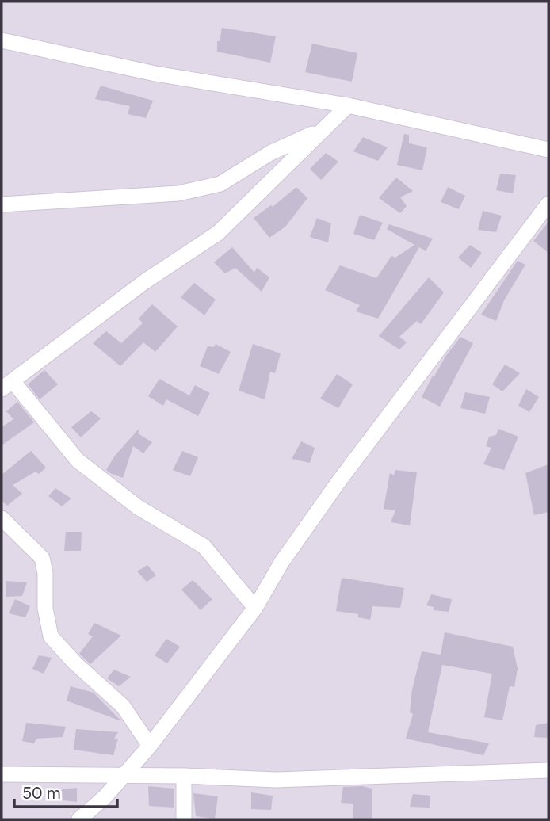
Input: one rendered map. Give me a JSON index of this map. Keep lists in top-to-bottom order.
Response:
{
  "scale_bar": "50 m"
}
